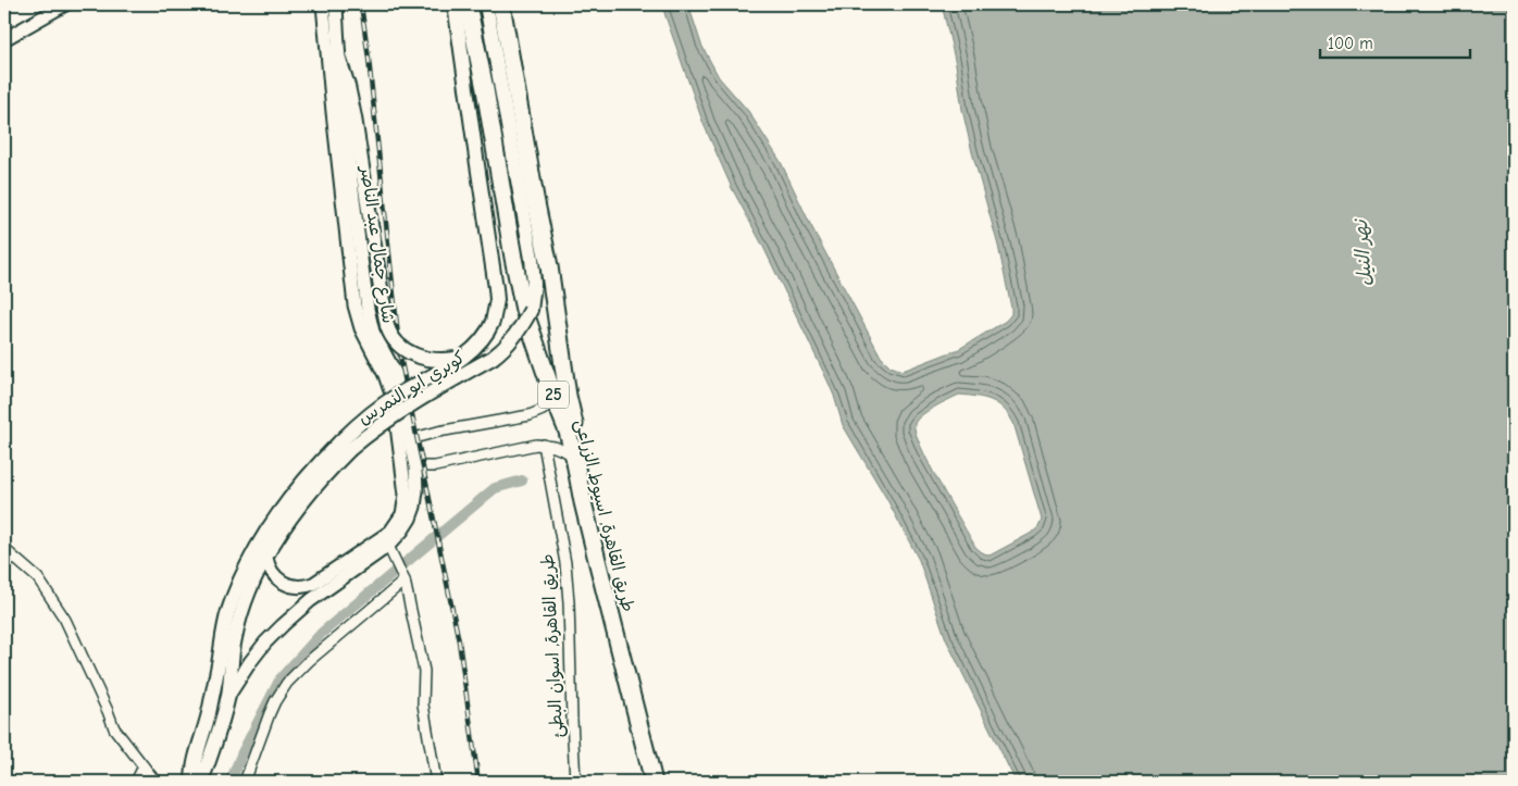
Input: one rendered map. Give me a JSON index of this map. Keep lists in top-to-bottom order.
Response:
{
  "streets": {
    "highway": ["25", "طريق القاهرة, اسيوط الزراعى"],
    "main road": ["كوبري ابو النمرس"],
    "street": ["شارع جمال عبد الناصر", "طريق القاهرة, اسوان البطئ"]
  },
  "crossings": [
    ["شارع جمال عبد الناصر", "كوبري ابو النمرس"]
  ],
  "water": ["نهر النيل"],
  "scale_bar": "100 m"
}
